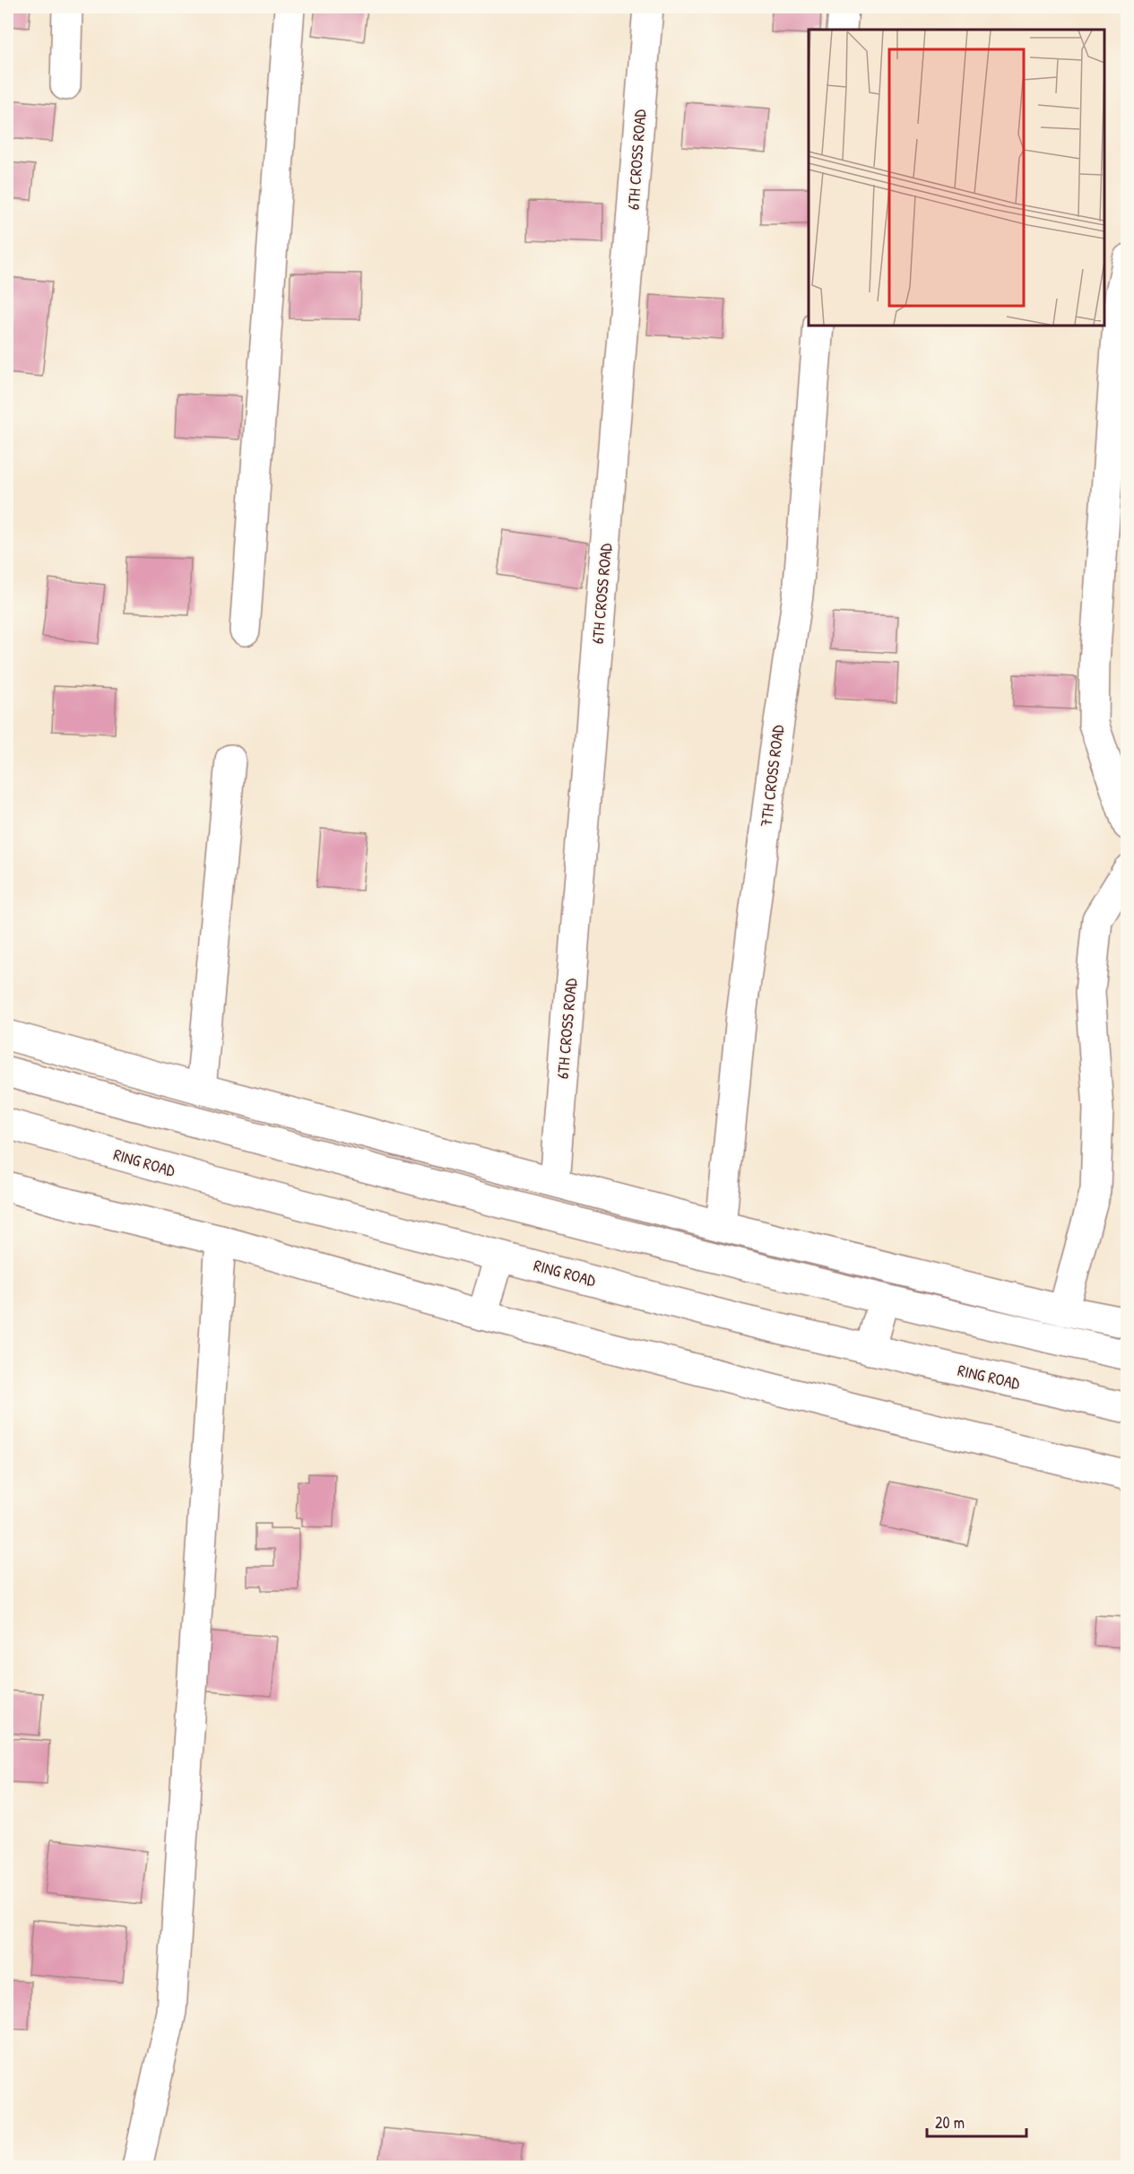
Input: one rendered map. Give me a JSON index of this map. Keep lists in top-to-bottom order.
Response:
{
  "streets": {
    "main road": ["6TH CROSS ROAD", "7TH CROSS ROAD", "RING ROAD"]
  },
  "scale_bar": "20 m"
}
